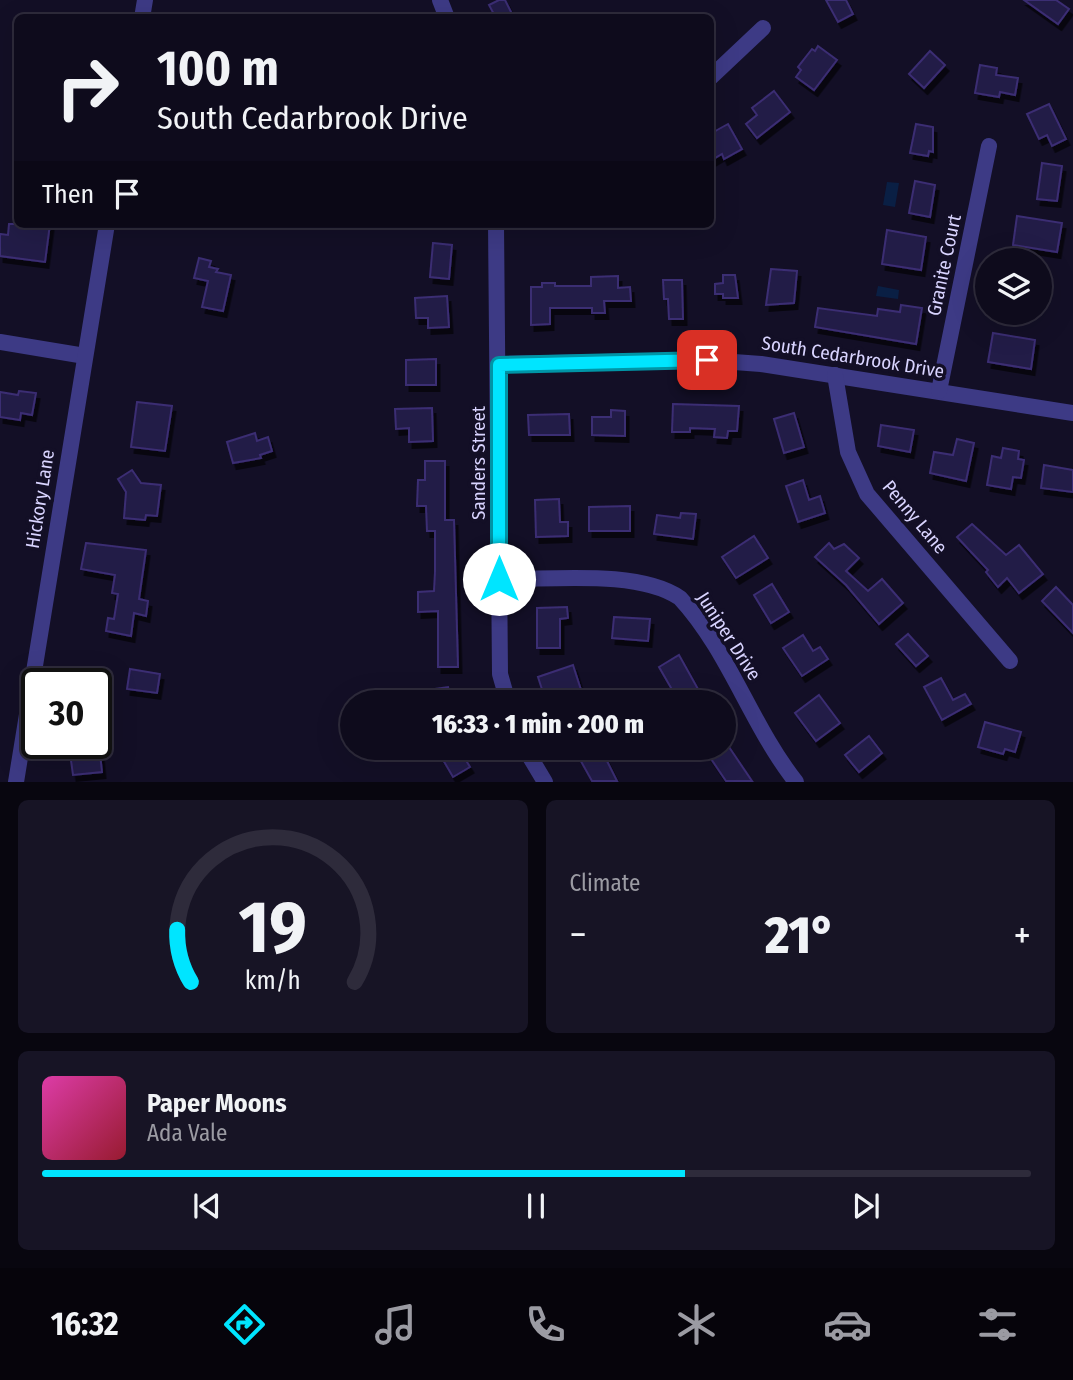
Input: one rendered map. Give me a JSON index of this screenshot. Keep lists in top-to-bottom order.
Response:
{
  "streets": {
    "street": [
      "Granite Court",
      "South Cedarbrook Drive",
      "Sanders Street",
      "Hickory Lane",
      "Penny Lane",
      "Juniper Drive"
    ]
  },
  "crossings": [
    ["Granite Court", "South Cedarbrook Drive"],
    ["South Cedarbrook Drive", "Sanders Street"],
    ["South Cedarbrook Drive", "Penny Lane"],
    ["Sanders Street", "Juniper Drive"]
  ],
  "page": {
    "turn": ["100 m", "South Cedarbrook Drive"],
    "then": "Then",
    "limit": "30",
    "trip": "16:33 · 1 min · 200 m",
    "tile": "Climate",
    "heat": ["−", "21°", "+"],
    "song": ["Paper Moons", "Ada Vale"],
    "tabs": "16:32",
    "gauge": ["19", "km/h"]
  }
}
